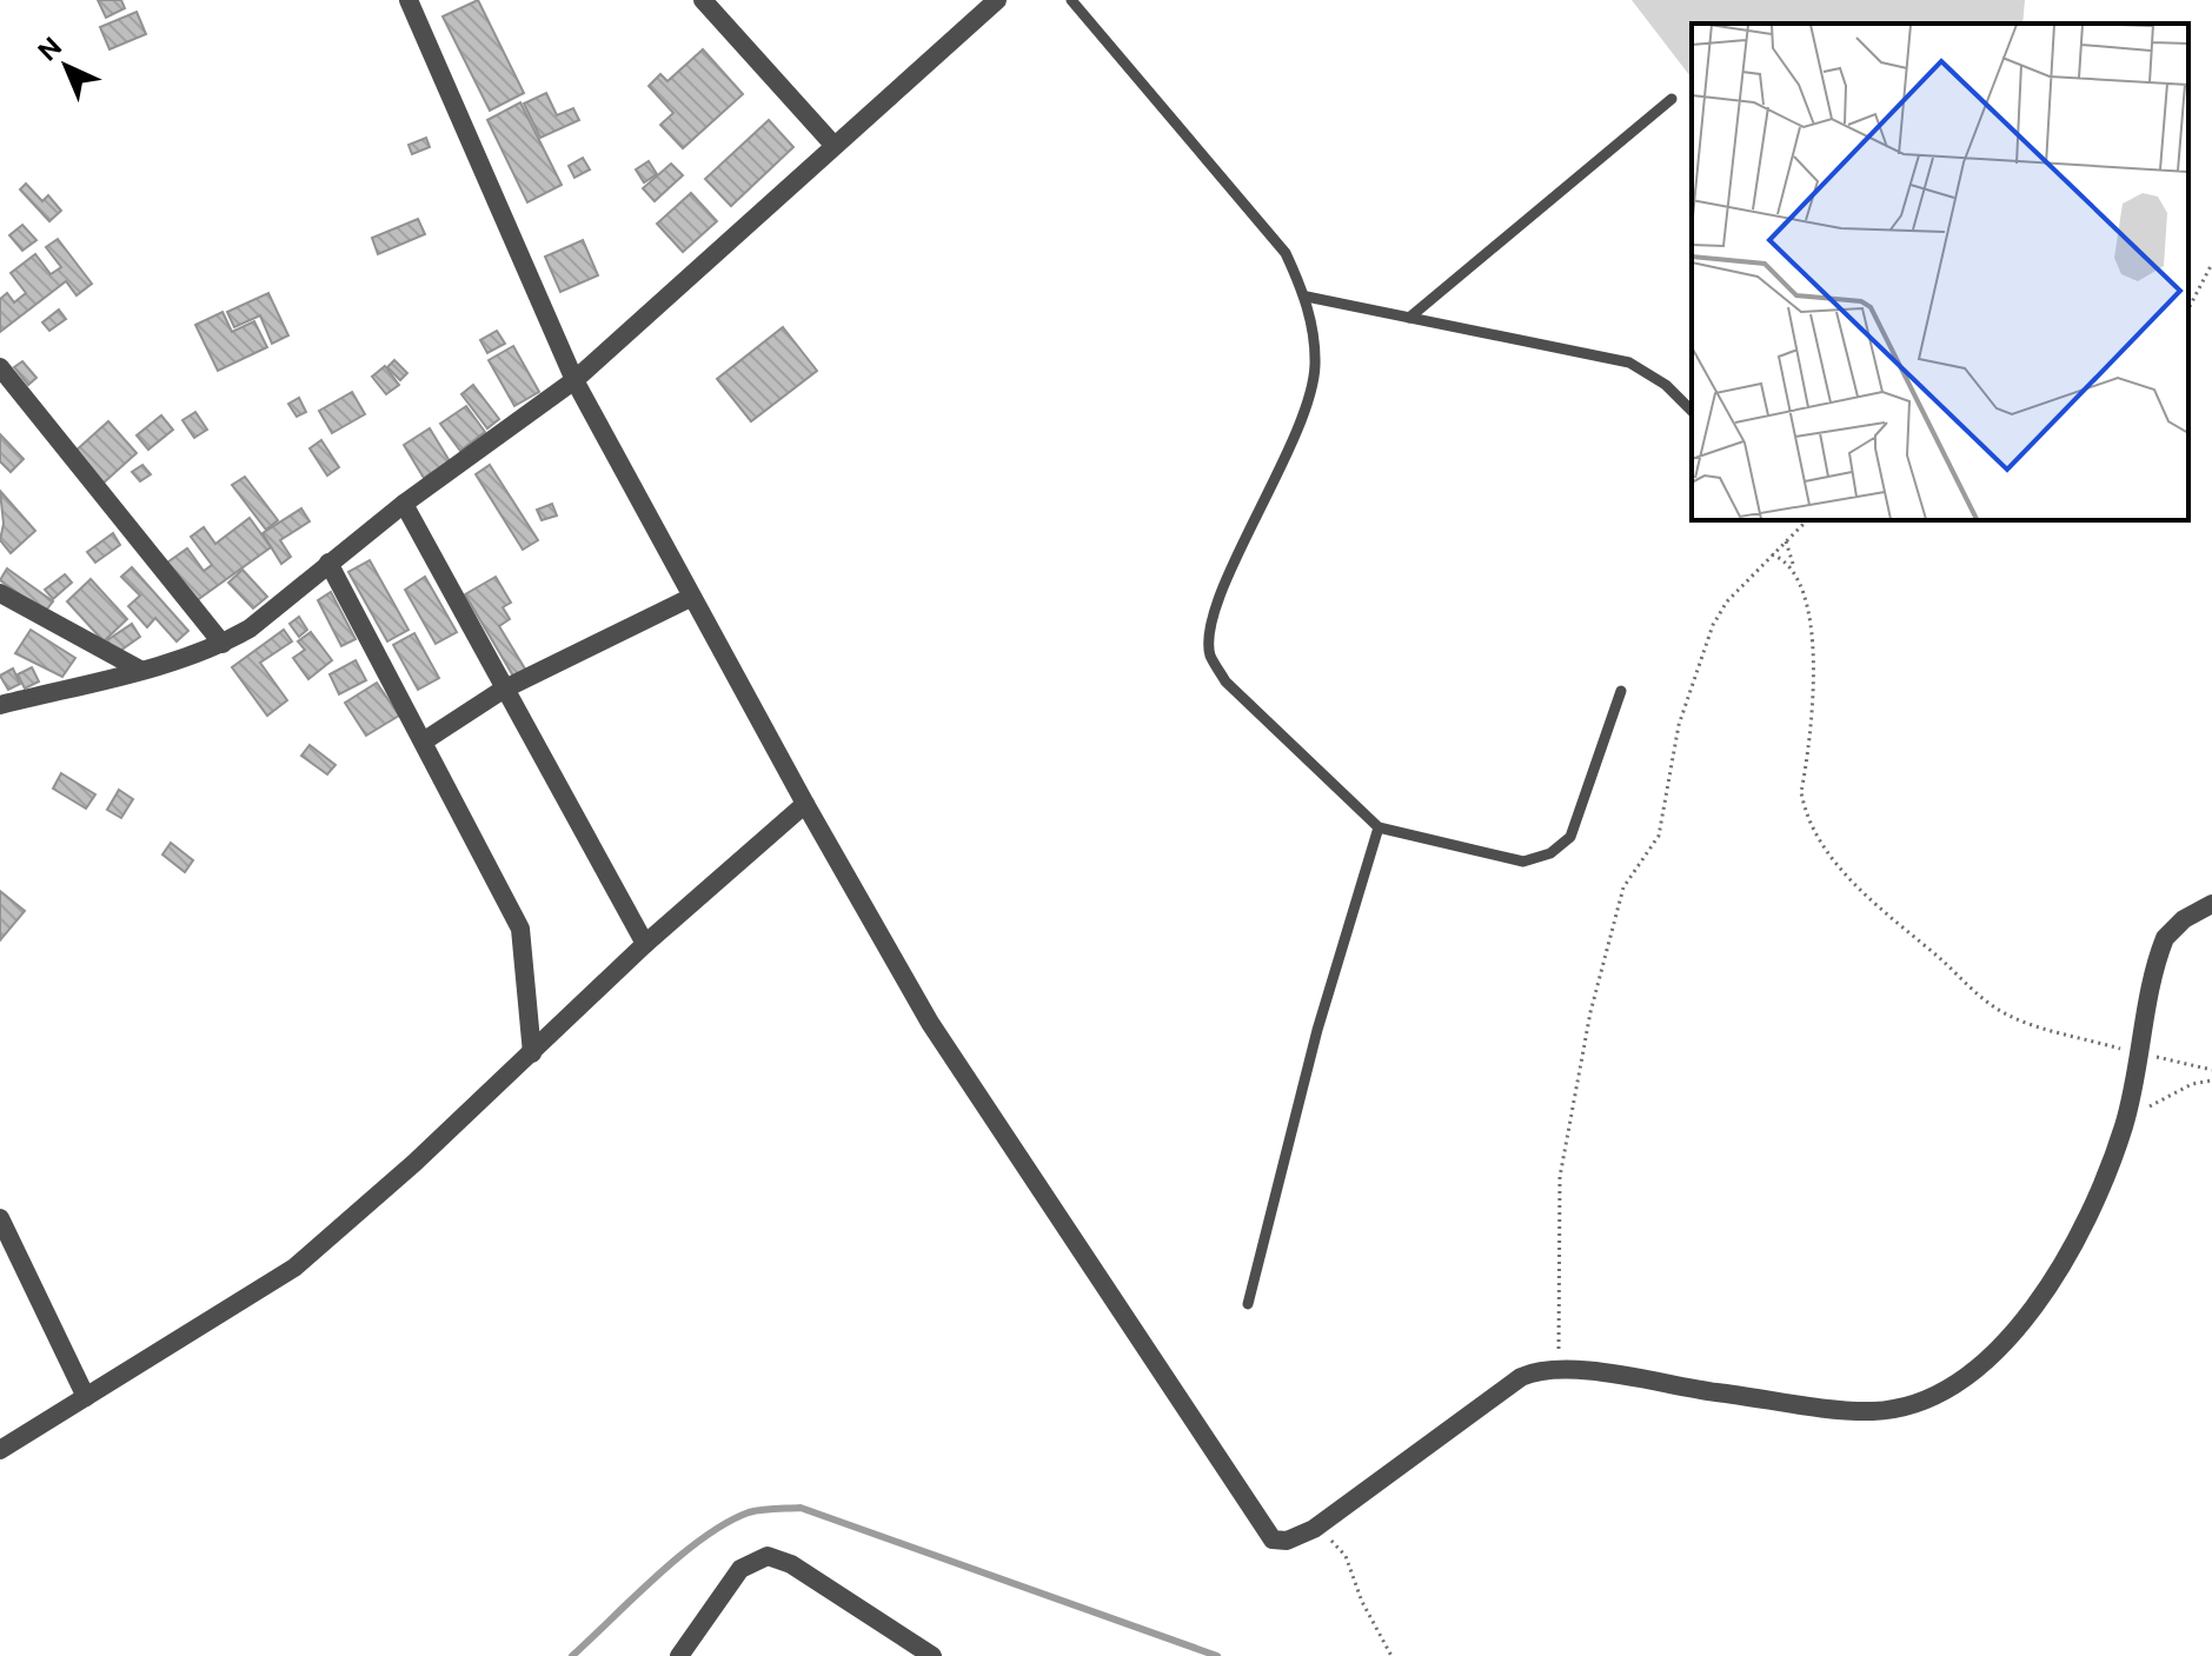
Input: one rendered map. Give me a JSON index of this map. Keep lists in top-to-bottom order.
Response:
{
  "north": "top left"
}
